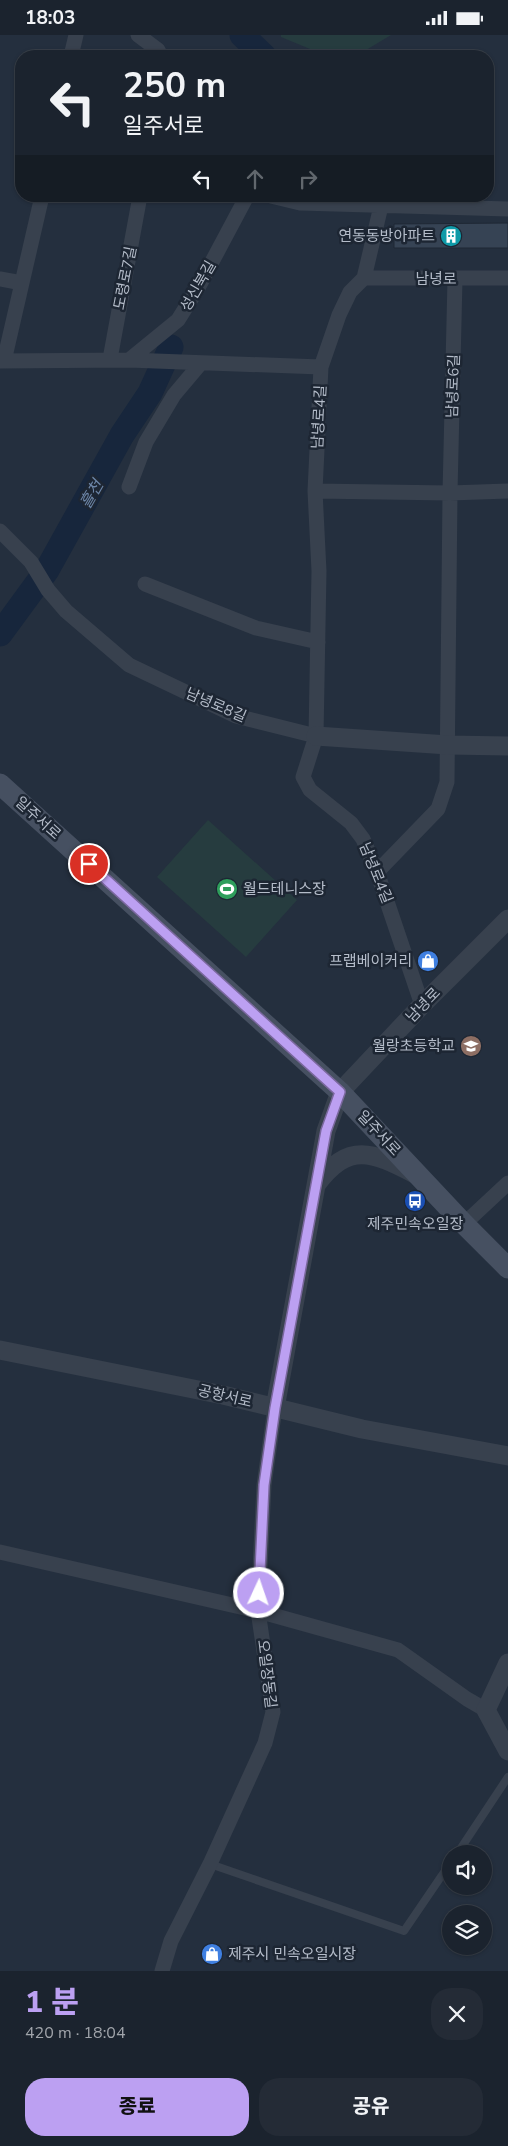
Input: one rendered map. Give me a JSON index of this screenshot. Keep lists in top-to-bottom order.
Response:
{
  "streets": {
    "main road": ["일주서로"],
    "street": [
      "도령로7길",
      "남녕로",
      "성신북길",
      "남녕로6길",
      "남녕로4길",
      "남녕로8길",
      "공항서로",
      "오일장동길"
    ]
  },
  "crossings": [
    ["남녕로", "남녕로6길"],
    ["남녕로", "남녕로4길"],
    ["남녕로", "일주서로"],
    ["남녕로", "오일장동길"],
    ["남녕로6길", "남녕로8길"],
    ["남녕로4길", "남녕로8길"],
    ["일주서로", "오일장동길"],
    ["공항서로", "오일장동길"]
  ],
  "water": ["흘천"],
  "places": {
    "building": ["연동동방아파트"],
    "sports": ["월드테니스장"],
    "shop": ["프랩베이커리", "제주시 민속오일시장"],
    "school or university": ["월랑초등학교"],
    "bus stop": ["제주민속오일장"]
  },
  "page": {
    "status": "18:03",
    "turn": ["250 m", "일주서로"],
    "heading": ["1 분", "420 m · 18:04"],
    "buttons": ["종료", "공유"]
  }
}
